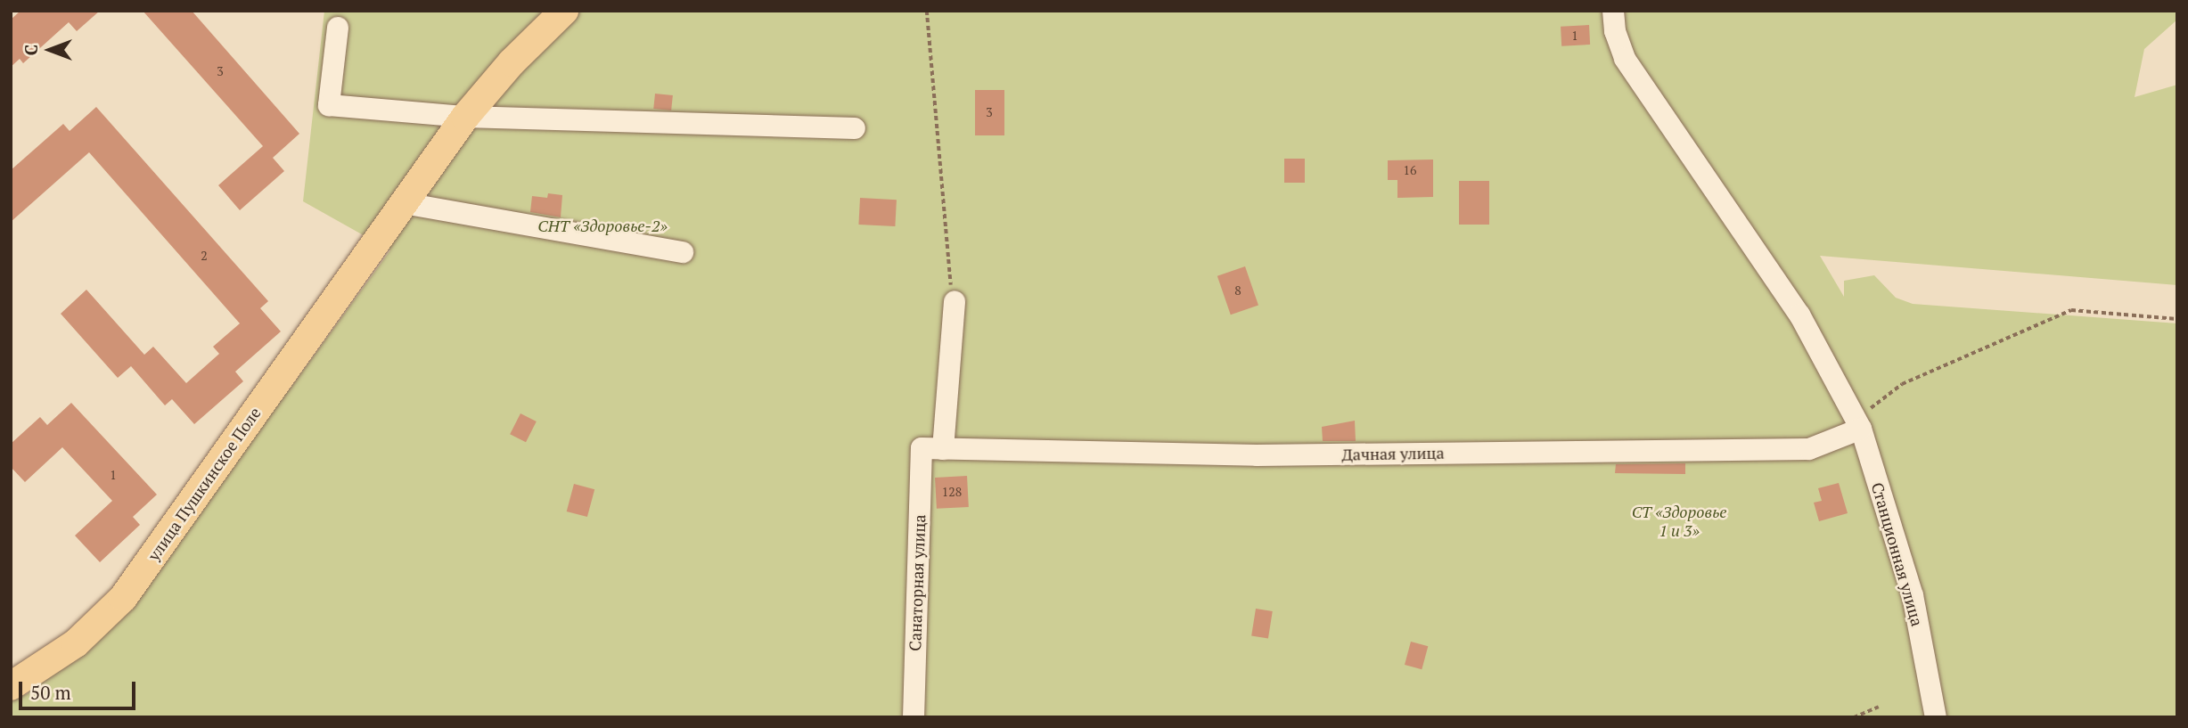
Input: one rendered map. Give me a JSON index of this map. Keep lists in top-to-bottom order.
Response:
{
  "streets": {
    "main road": ["улица Пушкинское Поле"],
    "street": ["Дачная улица", "Станционная улица", "Санаторная улица"]
  },
  "crossings": [
    ["Дачная улица", "Станционная улица"],
    ["Дачная улица", "Санаторная улица"]
  ],
  "parks": ["СНТ «Здоровье-2»", "СТ «Здоровье 1 и 3»"],
  "house_numbers": [
    "1",
    "3",
    "3",
    "16",
    "2",
    "8",
    "1",
    "128"
  ],
  "scale_bar": "50 m",
  "north": "left"
}
